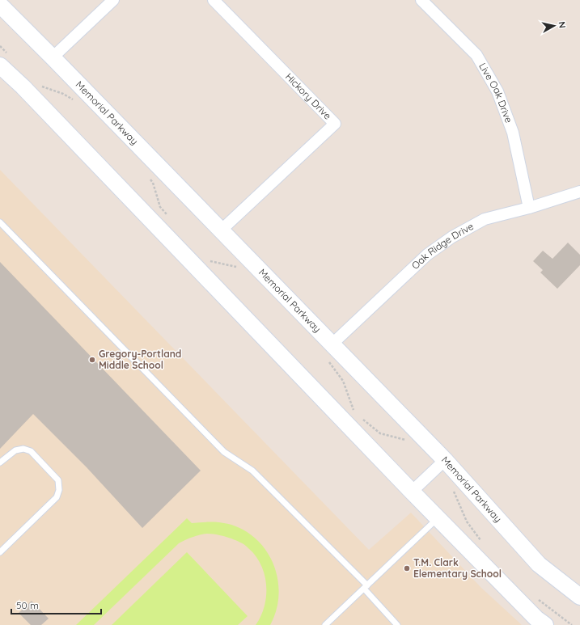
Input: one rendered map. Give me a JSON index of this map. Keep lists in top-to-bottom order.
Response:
{
  "streets": {
    "street": [
      "Live Oak Drive",
      "Hickory Drive",
      "Memorial Parkway",
      "Oak Ridge Drive"
    ]
  },
  "crossings": [
    ["Live Oak Drive", "Oak Ridge Drive"],
    ["Hickory Drive", "Memorial Parkway"],
    ["Memorial Parkway", "Oak Ridge Drive"]
  ],
  "places": ["Gregory-Portland Middle School", "T.M. Clark Elementary School"],
  "scale_bar": "50 m",
  "north": "right"
}
